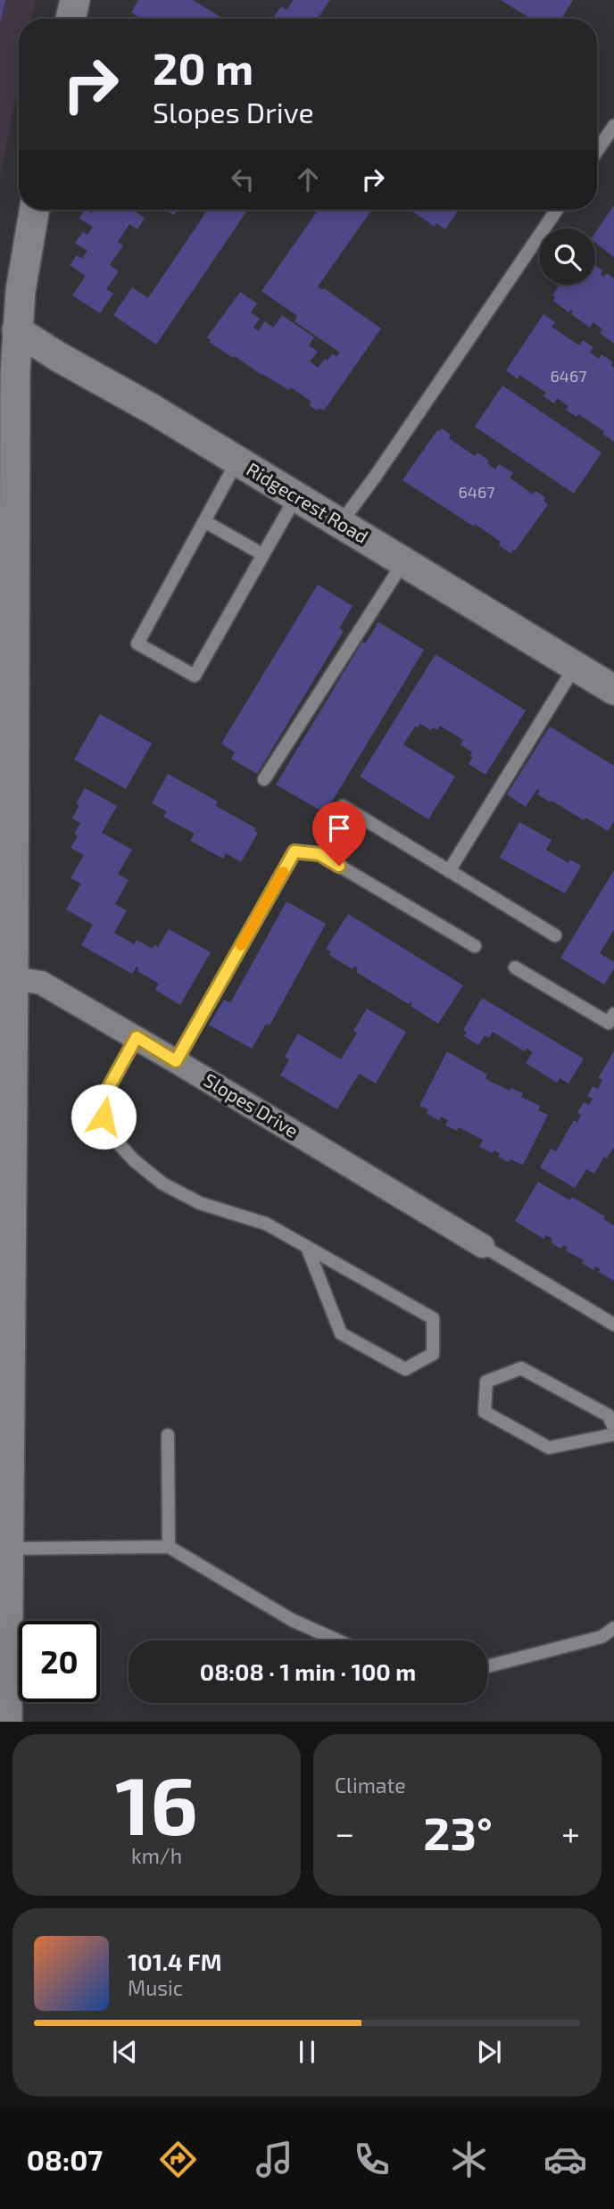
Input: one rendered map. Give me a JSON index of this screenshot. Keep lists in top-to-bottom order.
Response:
{
  "streets": {
    "street": ["Ridgecrest Road", "Slopes Drive"]
  },
  "house_numbers": ["6467", "6467"],
  "page": {
    "turn": ["20 m", "Slopes Drive"],
    "limit": "20",
    "trip": "08:08 · 1 min · 100 m",
    "tile": [
      ["16", "km/h"],
      "Climate"
    ],
    "heat": ["−", "23°", "+"],
    "song": ["101.4 FM", "Music"],
    "tabs": "08:07"
  }
}
